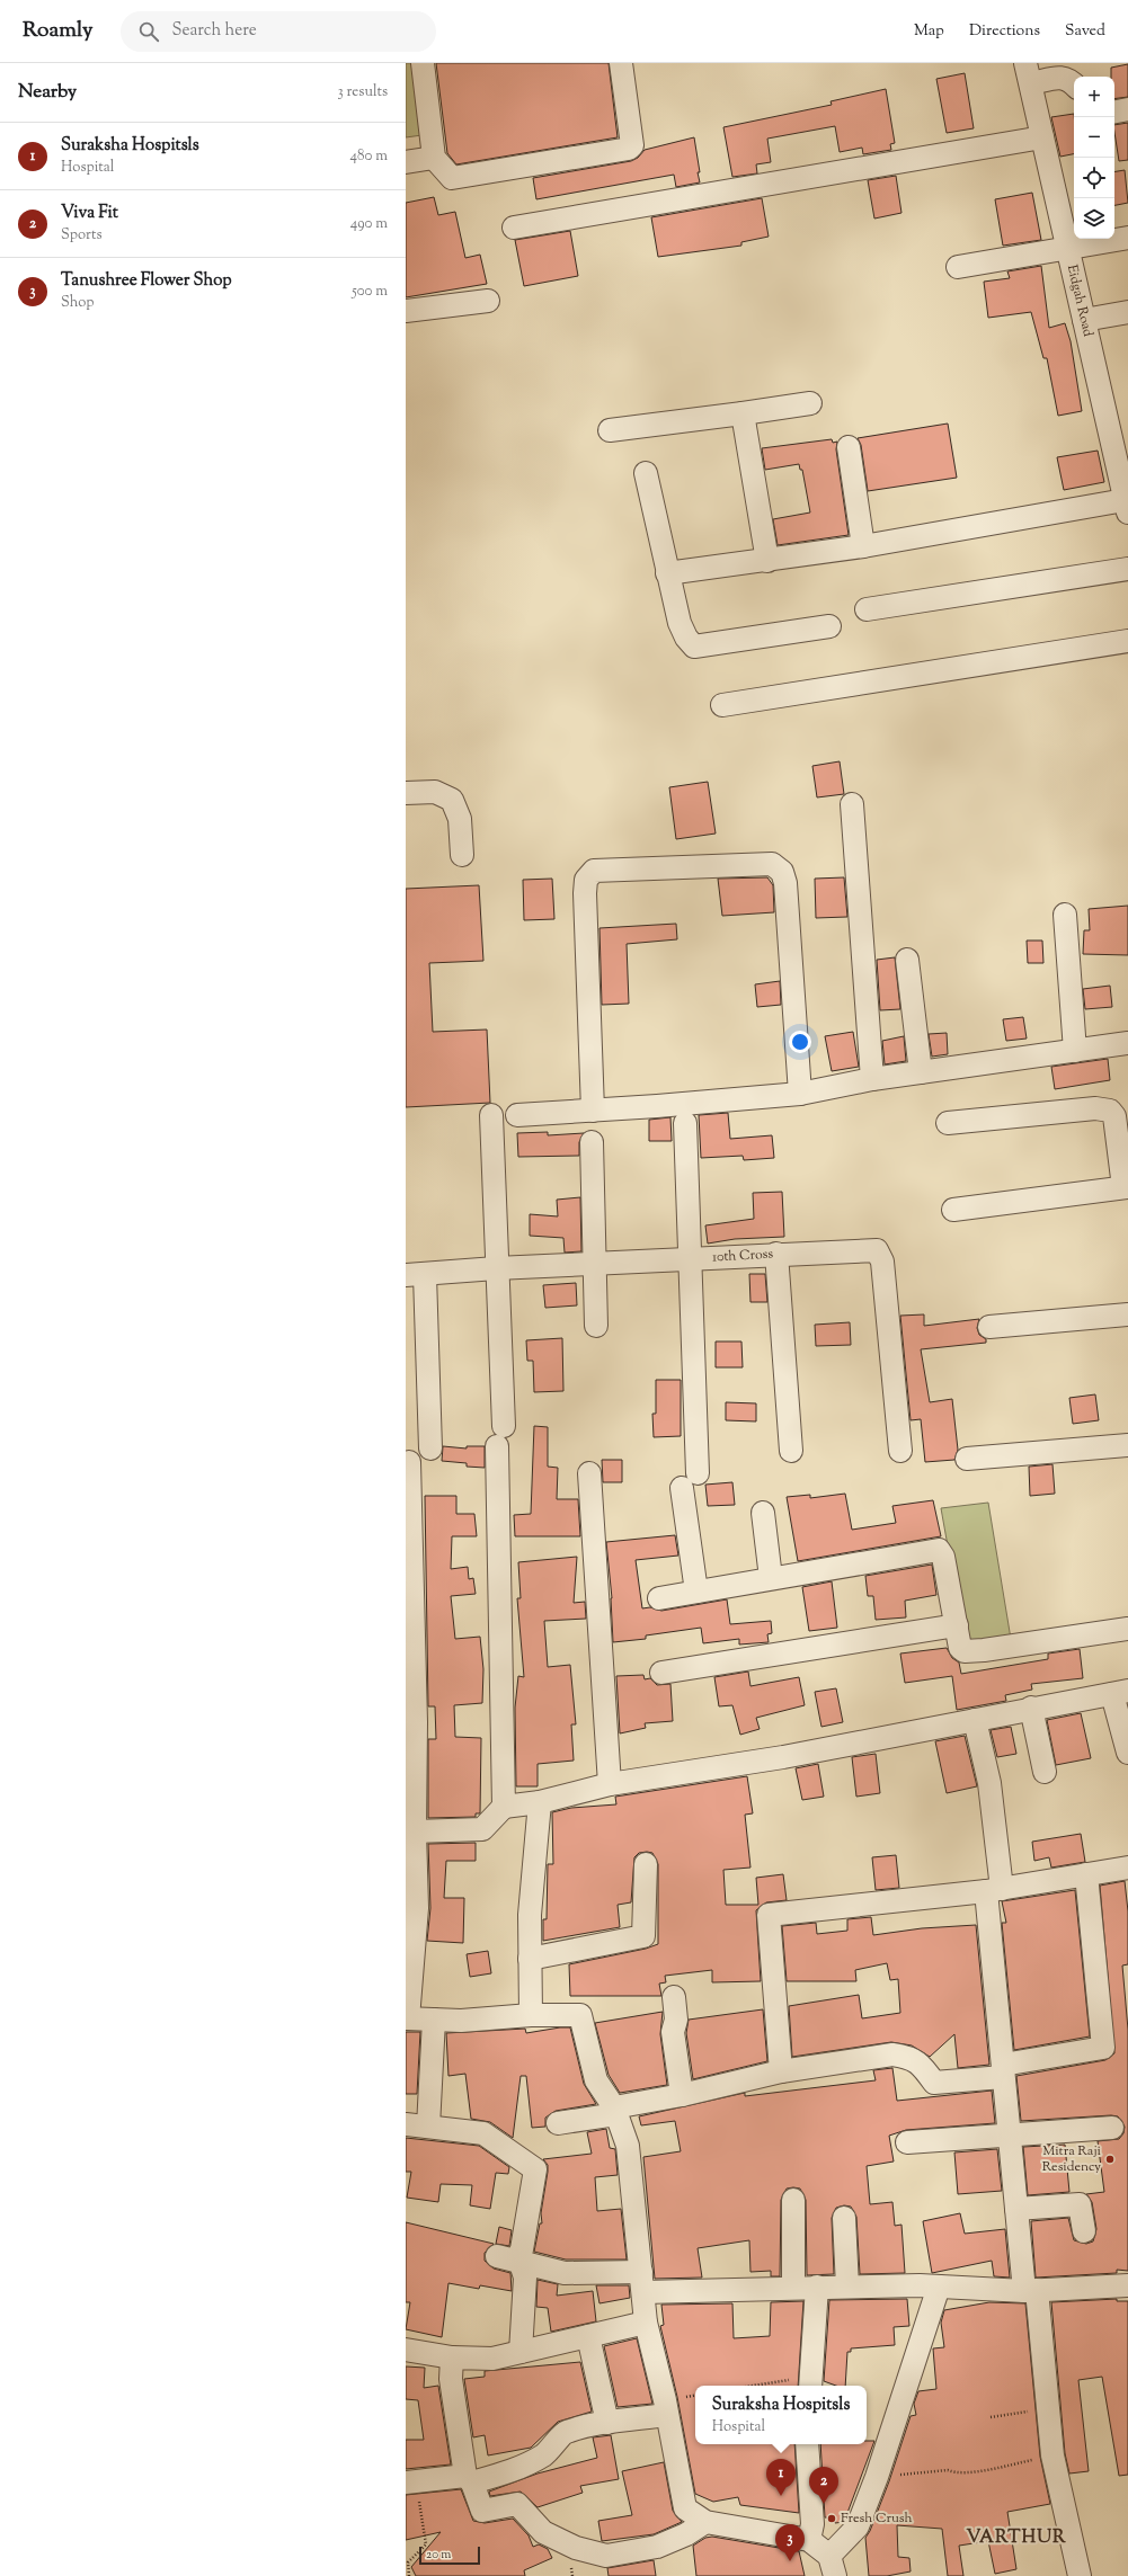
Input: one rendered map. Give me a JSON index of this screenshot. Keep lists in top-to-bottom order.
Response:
{
  "streets": {
    "street": ["Eidgah Road", "10th Cross"]
  },
  "districts": ["VARTHUR"],
  "places": ["Mitra Raji Residency", "Fresh Crush"],
  "scale_bar": "20 m",
  "page": {
    "header": "Roamly",
    "search": "Search here",
    "nav": ["Map", "Directions", "Saved"],
    "heading": ["Nearby", "3 results"],
    "map_buttons": ["+", "−"],
    "list": [
      {
        "mark": "1",
        "name": "Suraksha Hospitsls",
        "note": "Hospital",
        "value": "480 m"
      },
      {
        "mark": "2",
        "name": "Viva Fit",
        "note": "Sports",
        "value": "490 m"
      },
      {
        "mark": "3",
        "name": "Tanushree Flower Shop",
        "note": "Shop",
        "value": "500 m"
      }
    ],
    "popup": ["Suraksha Hospitsls", "Hospital"],
    "pins": ["1", "2", "3"],
    "scale": "20 m"
  }
}
